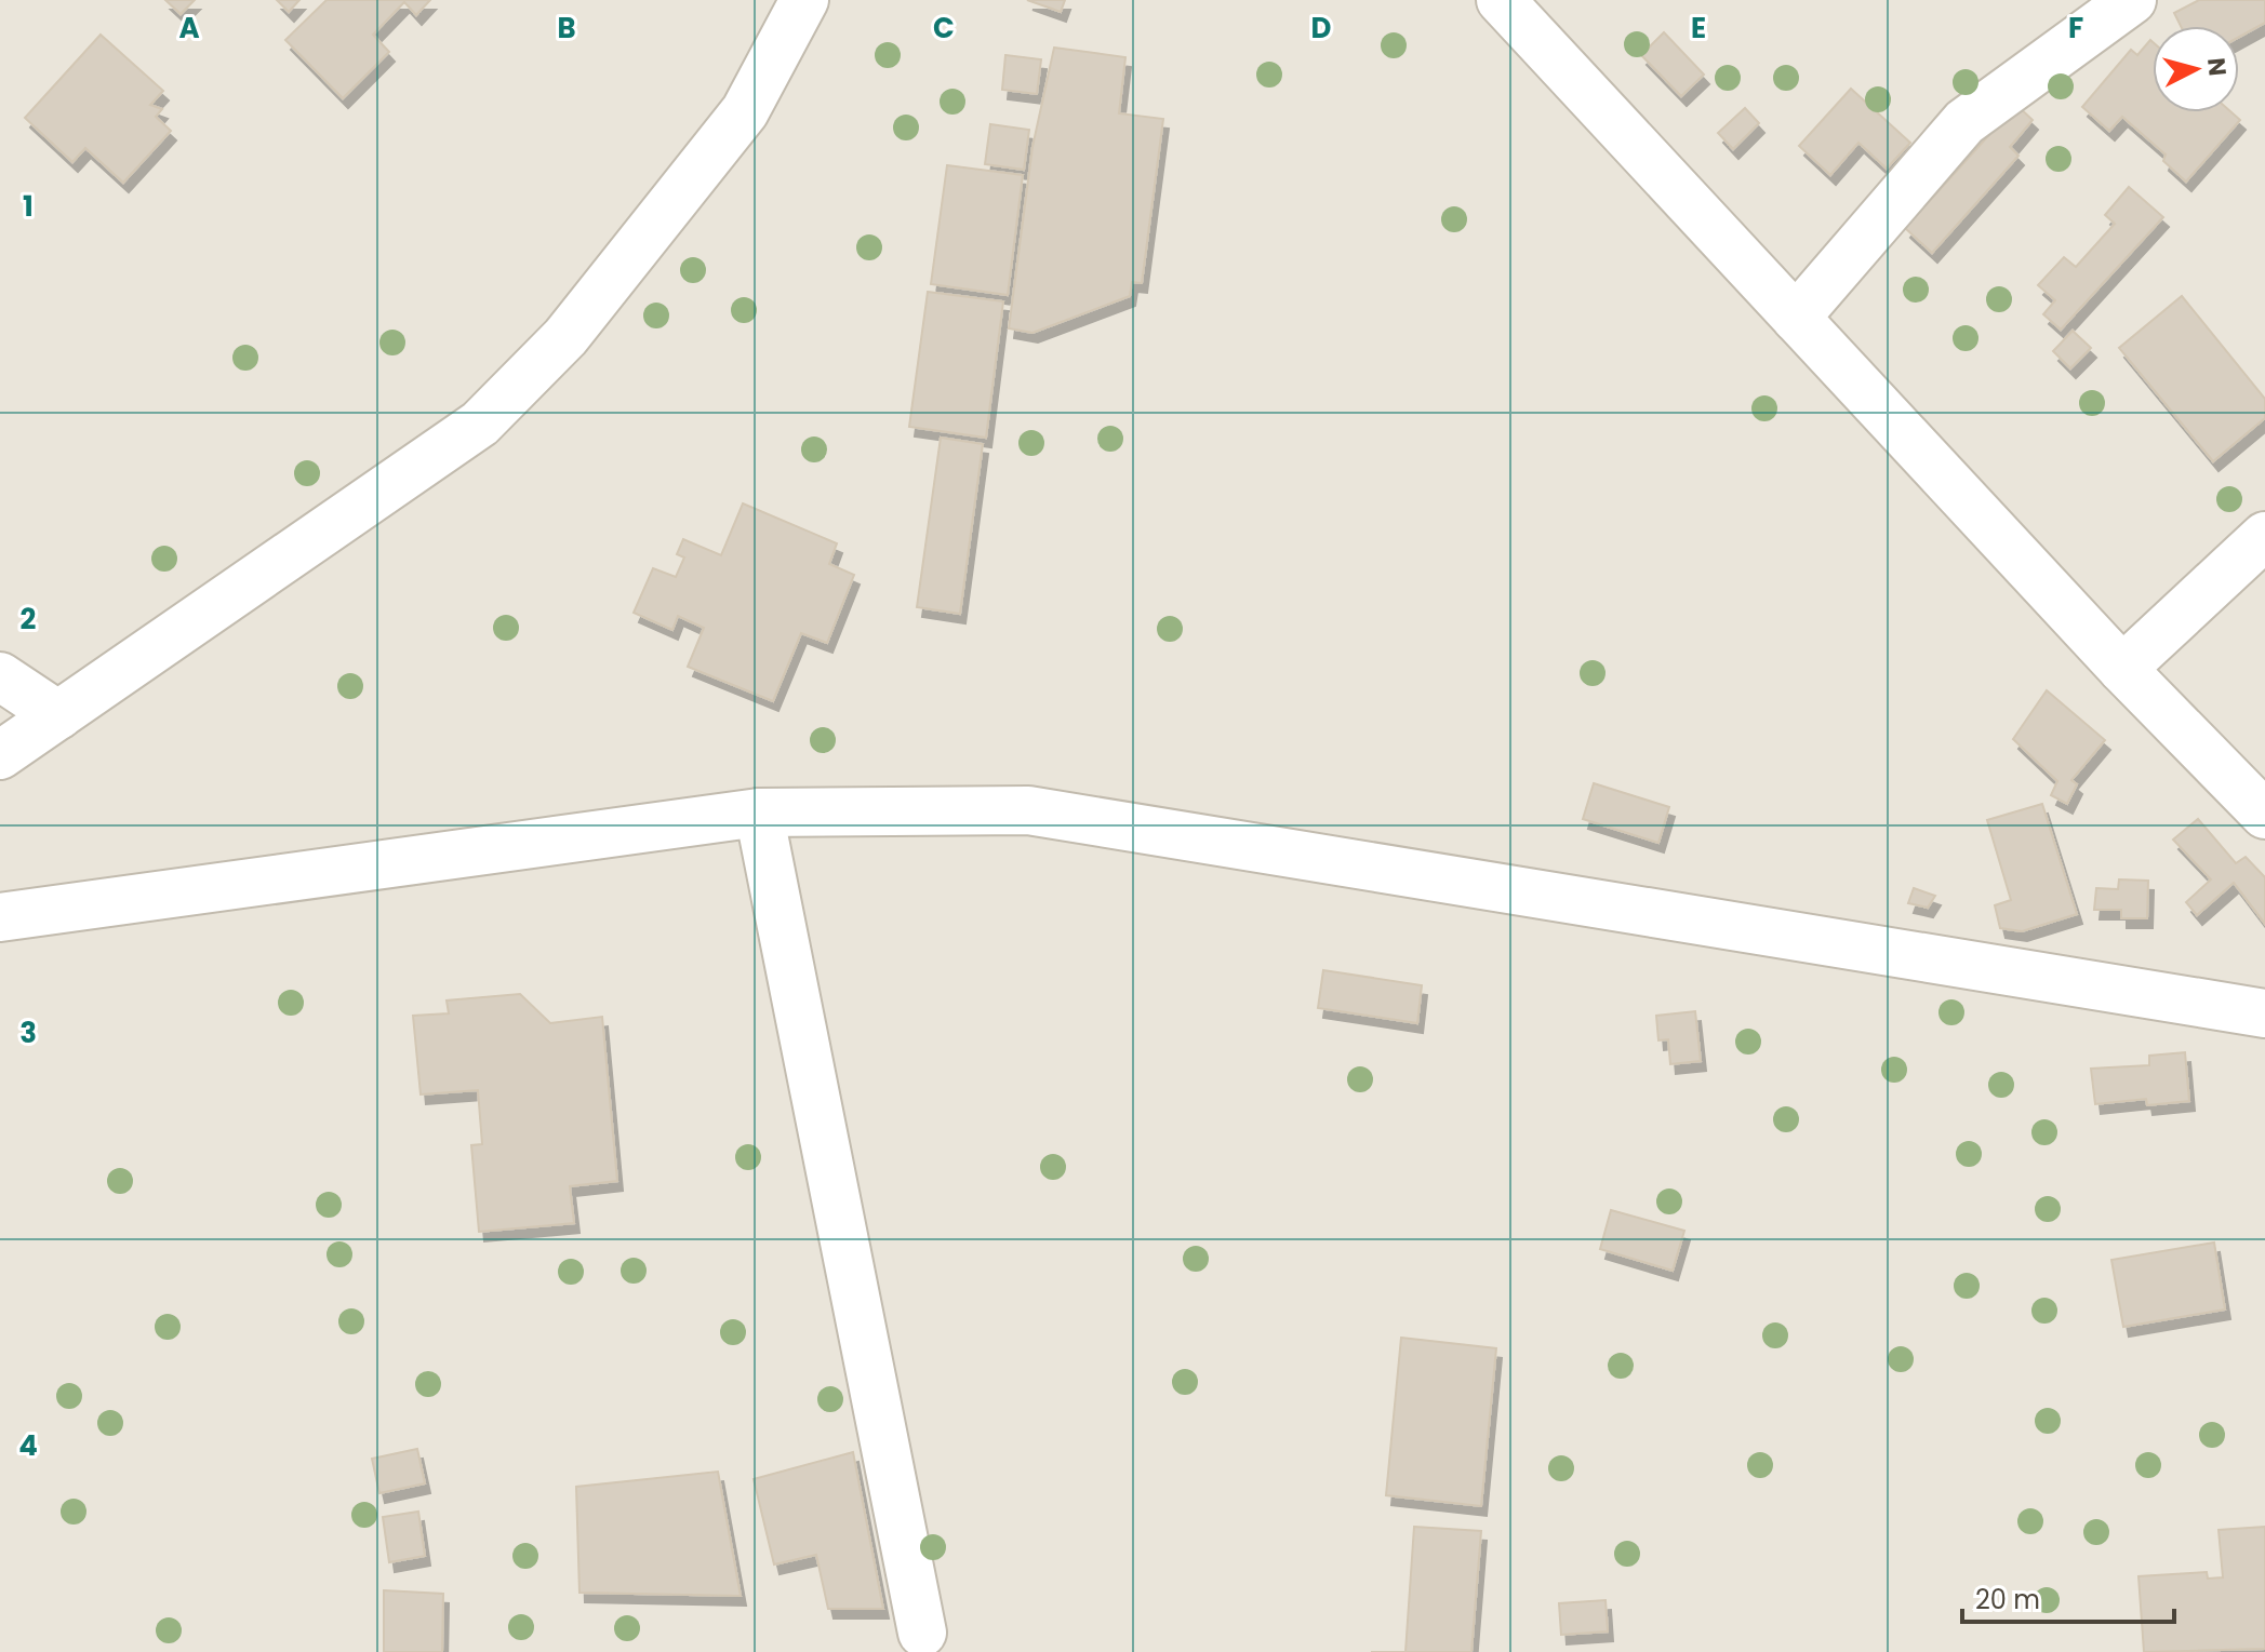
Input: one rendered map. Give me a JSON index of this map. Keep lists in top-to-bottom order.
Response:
{
  "scale_bar": "20 m",
  "north": "right",
  "grid": {
    "columns": [
      "A",
      "B",
      "C",
      "D",
      "E",
      "F"
    ],
    "rows": [
      "1",
      "2",
      "3",
      "4"
    ]
  }
}
